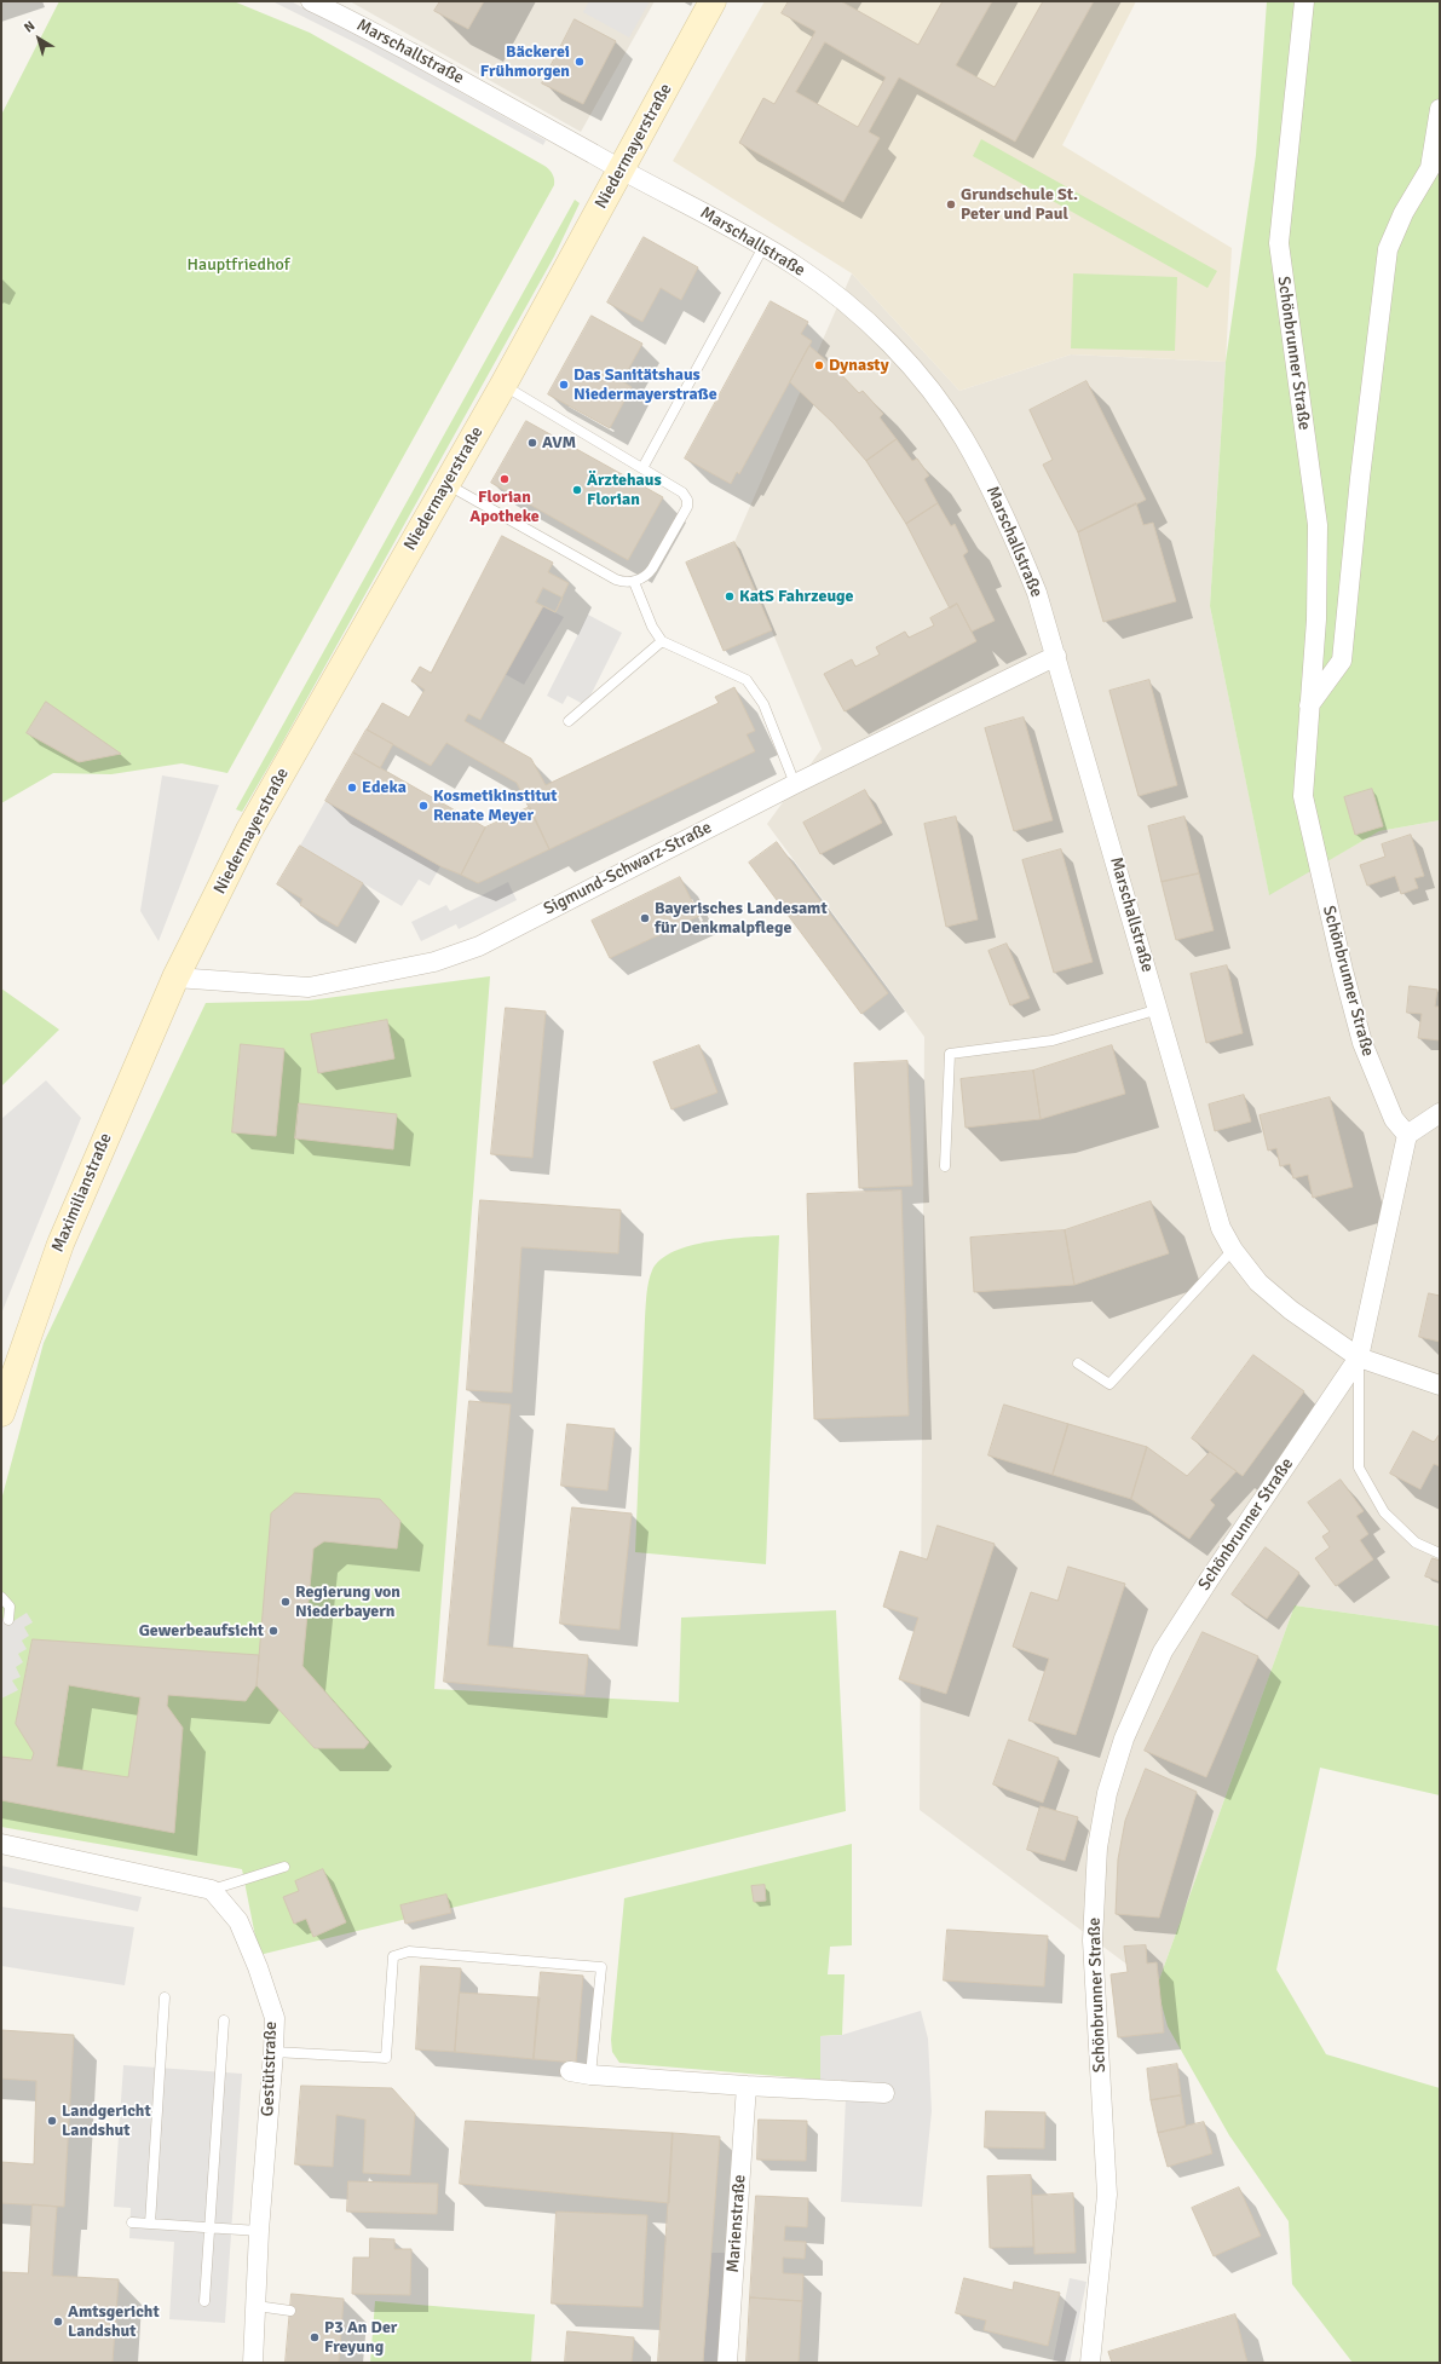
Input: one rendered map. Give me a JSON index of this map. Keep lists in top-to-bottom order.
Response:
{
  "streets": {
    "main road": ["Niedermayerstraße", "Maximilianstraße"],
    "street": [
      "Marschallstraße",
      "Schönbrunner Straße",
      "Sigmund-Schwarz-Straße",
      "Gestütstraße",
      "Marienstraße"
    ]
  },
  "crossings": [
    ["Marschallstraße", "Niedermayerstraße"],
    ["Marschallstraße", "Schönbrunner Straße"],
    ["Marschallstraße", "Sigmund-Schwarz-Straße"],
    ["Niedermayerstraße", "Sigmund-Schwarz-Straße"],
    ["Niedermayerstraße", "Maximilianstraße"],
    ["Sigmund-Schwarz-Straße", "Maximilianstraße"]
  ],
  "parks": ["Hauptfriedhof"],
  "places": [
    "Bäckerei Frühmorgen",
    "Grundschule St. Peter und Paul",
    "Dynasty",
    "Das Sanitätshaus Niedermayerstraße",
    "AVM",
    "Florian Apotheke",
    "Ärztehaus Florian",
    "KatS Fahrzeuge",
    "Edeka",
    "Kosmetikinstitut Renate Meyer",
    "Bayerisches Landesamt für Denkmalpflege",
    "Regierung von Niederbayern",
    "Gewerbeaufsicht",
    "Landgericht Landshut",
    "Amtsgericht Landshut",
    "P3 An Der Freyung"
  ],
  "north": "top left"
}
